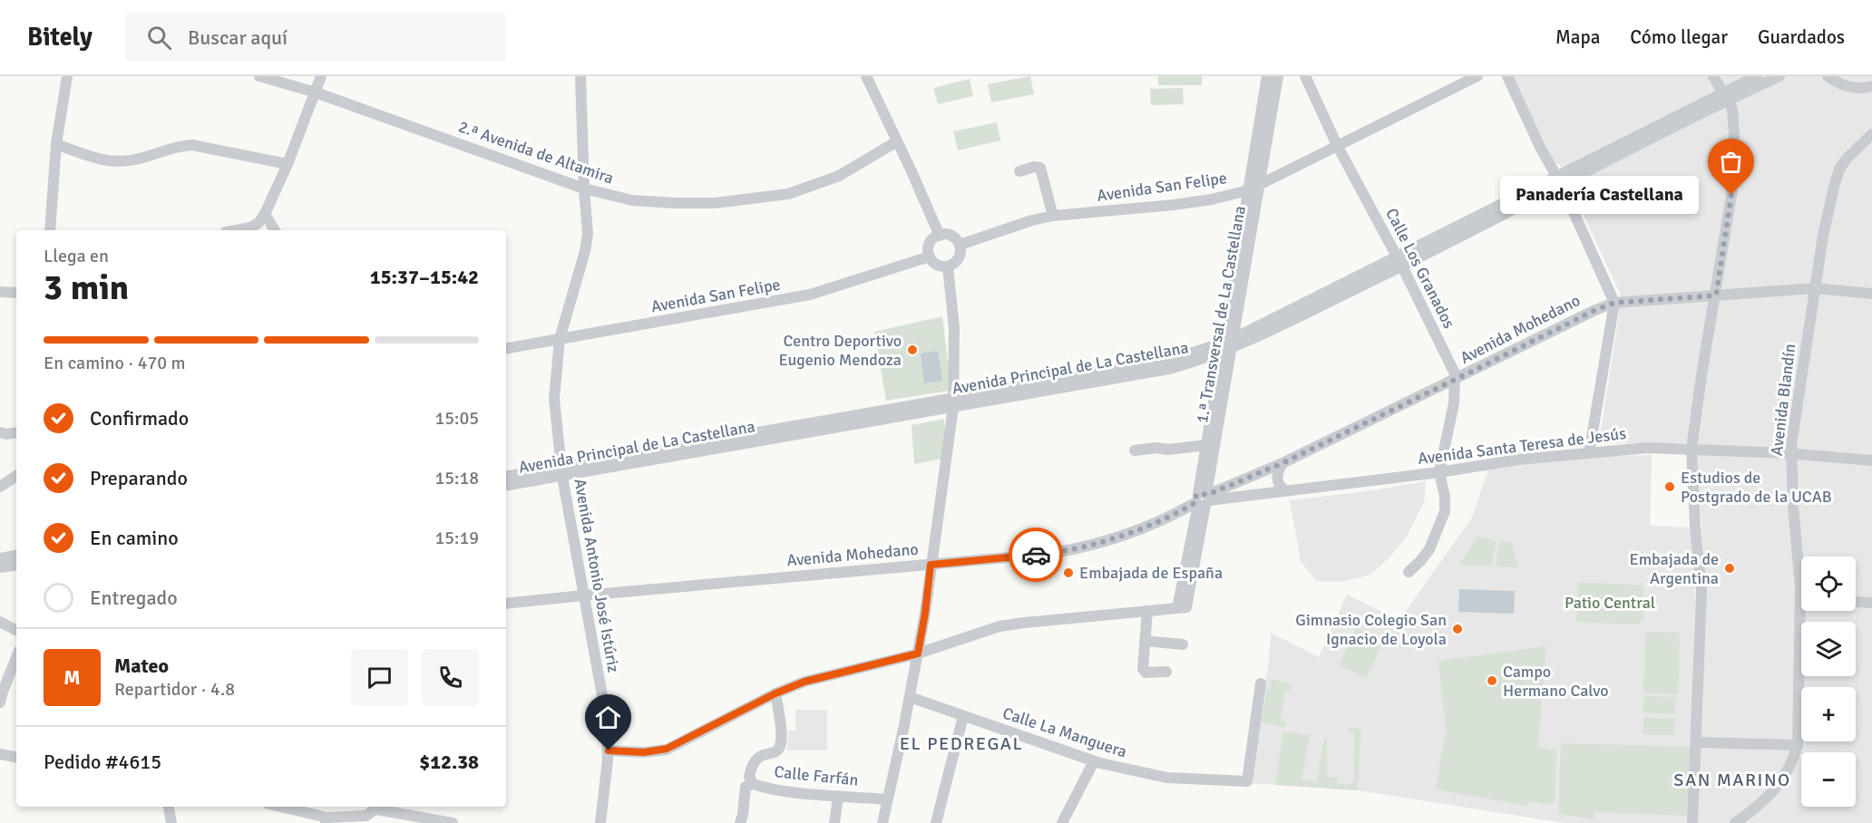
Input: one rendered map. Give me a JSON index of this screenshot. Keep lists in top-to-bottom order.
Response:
{
  "streets": {
    "street": [
      "2.ª Avenida de Altamira",
      "Avenida San Felipe",
      "Calle Los Granados",
      "1.ª Transversal de La Castellana",
      "Avenida Mohedano",
      "Avenida Principal de La Castellana",
      "Avenida Blandín",
      "Avenida Santa Teresa de Jesús",
      "Avenida Antonio José Istúriz",
      "Calle La Manguera",
      "Calle Farfán"
    ]
  },
  "crossings": [
    ["2.ª Avenida de Altamira", "Avenida Antonio José Istúriz"],
    ["Avenida San Felipe", "Calle Los Granados"],
    ["Avenida San Felipe", "1.ª Transversal de La Castellana"],
    ["Avenida San Felipe", "Avenida Antonio José Istúriz"],
    ["Calle Los Granados", "Avenida Mohedano"],
    ["Calle Los Granados", "Avenida Principal de La Castellana"],
    ["Calle Los Granados", "Avenida Santa Teresa de Jesús"],
    ["1.ª Transversal de La Castellana", "Avenida Mohedano"],
    ["1.ª Transversal de La Castellana", "Avenida Principal de La Castellana"],
    ["1.ª Transversal de La Castellana", "Avenida Santa Teresa de Jesús"],
    ["Avenida Mohedano", "Avenida Blandín"],
    ["Avenida Mohedano", "Avenida Santa Teresa de Jesús"],
    ["Avenida Mohedano", "Avenida Antonio José Istúriz"],
    ["Avenida Principal de La Castellana", "Avenida Antonio José Istúriz"],
    ["Avenida Blandín", "Avenida Santa Teresa de Jesús"]
  ],
  "districts": ["EL PEDREGAL", "SAN MARINO"],
  "parks": ["Patio Central"],
  "places": [
    "Panadería Castellana",
    "Centro Deportivo Eugenio Mendoza",
    "Estudios de Postgrado de la UCAB",
    "Embajada de Argentina",
    "Embajada de España",
    "Gimnasio Colegio San Ignacio de Loyola",
    "Campo Hermano Calvo"
  ],
  "page": {
    "header": "Bitely",
    "search": "Buscar aquí",
    "nav": ["Mapa", "Cómo llegar", "Guardados"],
    "bubble": "Panadería Castellana",
    "heading": ["3 min", "Llega en", "15:37–15:42"],
    "panel": [
      "Mateo",
      "Repartidor · 4.8",
      "Pedido #4615",
      "$12.38"
    ],
    "bar": "En camino · 470 m",
    "list": [
      ["Confirmado", "15:05"],
      ["Preparando", "15:18"],
      ["En camino", "15:19"],
      "Entregado"
    ],
    "map_buttons": ["+", "−"],
    "round": "M"
  }
}
